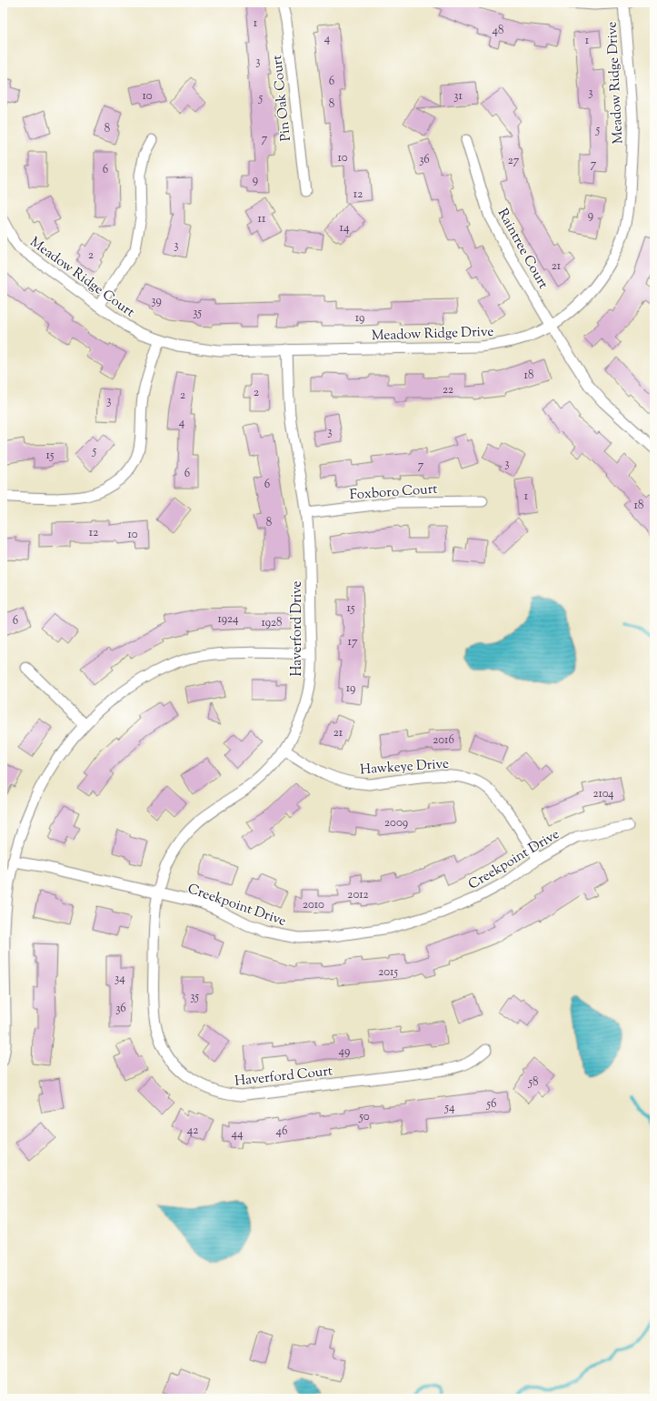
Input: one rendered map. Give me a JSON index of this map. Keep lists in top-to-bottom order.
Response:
{
  "streets": {
    "street": [
      "Meadow Ridge Drive",
      "Pin Oak Court",
      "Raintree Court",
      "Meadow Ridge Court",
      "Foxboro Court",
      "Haverford Drive",
      "Hawkeye Drive",
      "Creekpoint Drive",
      "Haverford Court"
    ]
  },
  "crossings": [
    ["Meadow Ridge Drive", "Raintree Court"],
    ["Meadow Ridge Drive", "Meadow Ridge Court"],
    ["Meadow Ridge Drive", "Haverford Drive"],
    ["Foxboro Court", "Haverford Drive"],
    ["Haverford Drive", "Hawkeye Drive"],
    ["Haverford Drive", "Creekpoint Drive"],
    ["Haverford Drive", "Haverford Court"],
    ["Hawkeye Drive", "Creekpoint Drive"],
    ["Creekpoint Drive", "Haverford Court"]
  ],
  "house_numbers": [
    "1",
    "48",
    "4",
    "1",
    "3",
    "6",
    "3",
    "10",
    "31",
    "5",
    "8",
    "8",
    "5",
    "7",
    "10",
    "36",
    "27",
    "7",
    "6",
    "9",
    "12",
    "9",
    "11",
    "14",
    "3",
    "2",
    "21",
    "39",
    "35",
    "19",
    "18",
    "22",
    "2",
    "2",
    "3",
    "4",
    "3",
    "5",
    "15",
    "3",
    "7",
    "6",
    "6",
    "1",
    "18",
    "8",
    "12",
    "10",
    "15",
    "1924",
    "6",
    "1928",
    "17",
    "19",
    "21",
    "2016",
    "2104",
    "2009",
    "2012",
    "2010",
    "2015",
    "34",
    "35",
    "36",
    "49",
    "58",
    "56",
    "54",
    "50",
    "42",
    "46",
    "44"
  ]
}
